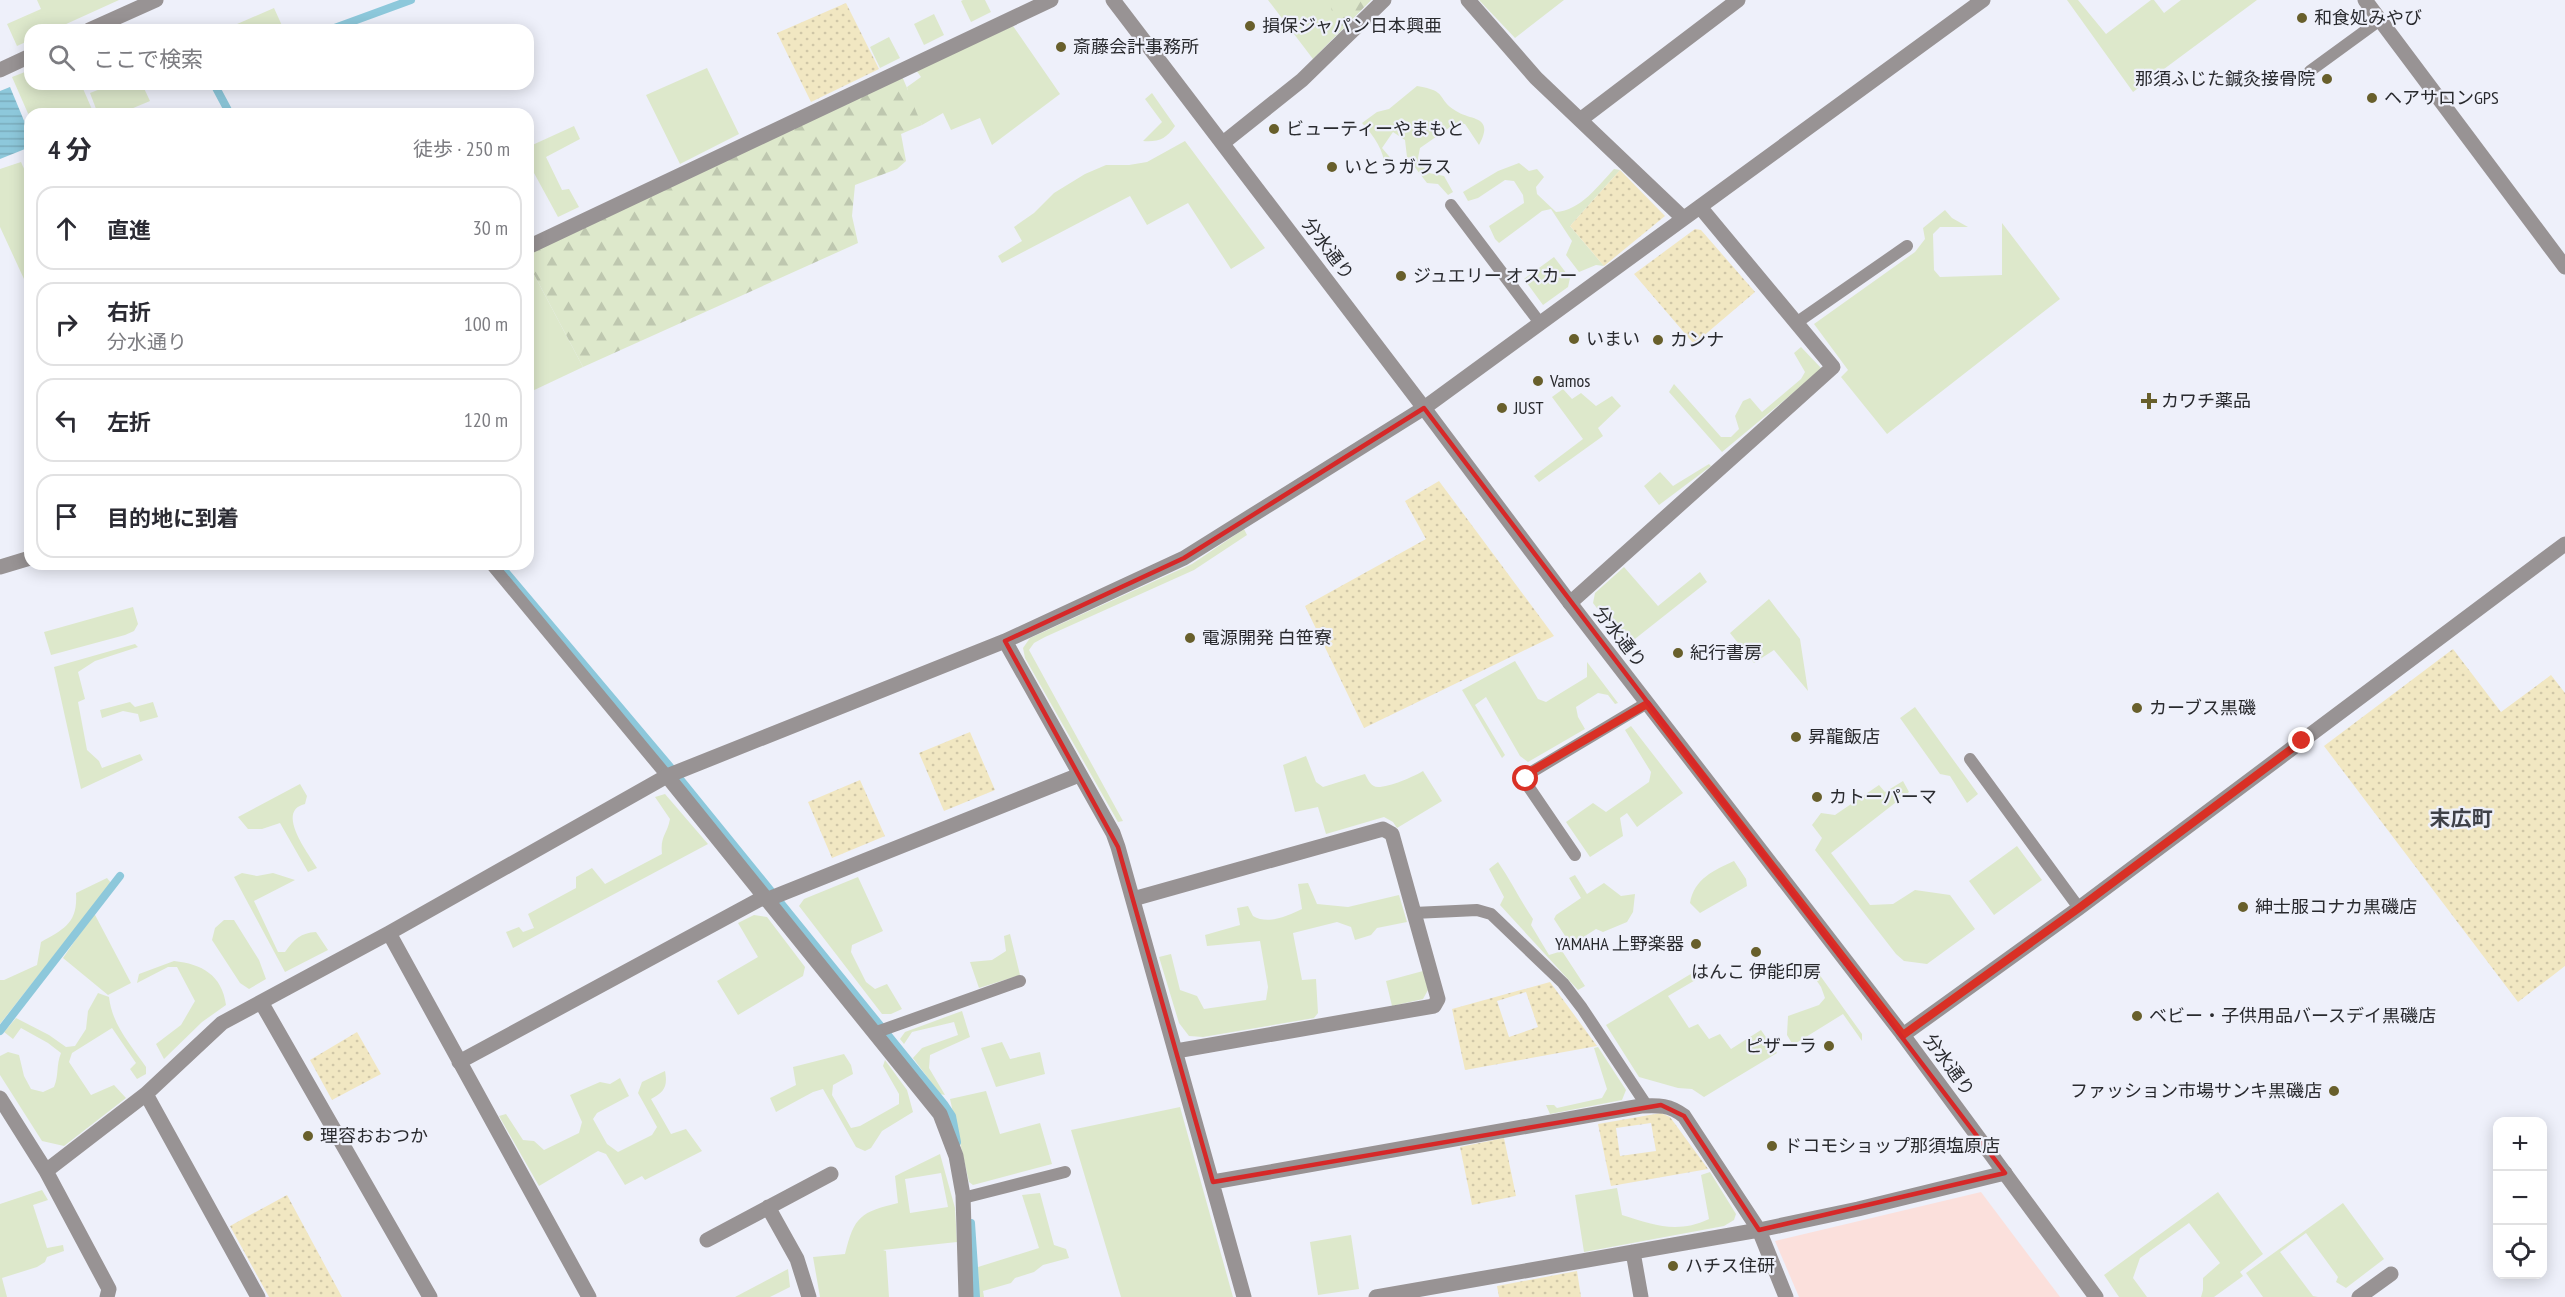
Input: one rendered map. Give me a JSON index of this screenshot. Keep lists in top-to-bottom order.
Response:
{
  "streets": {
    "street": ["分水通り"]
  },
  "districts": ["末広町"],
  "places": {
    "other": [
      "和食処みやび",
      "損保ジャパン日本興亜",
      "斎藤会計事務所",
      "那須ふじた鍼灸接骨院",
      "ヘアサロンGPS",
      "ビューティーやまもと",
      "いとうガラス",
      "ジュエリー オスカー",
      "いまい",
      "カンナ",
      "Vamos",
      "JUST",
      "電源開発 白笹寮",
      "紀行書房",
      "カーブス黒磯",
      "昇龍飯店",
      "カトーパーマ",
      "紳士服コナカ黒磯店",
      "YAMAHA 上野楽器",
      "はんこ 伊能印房",
      "ベビー・子供用品バースデイ黒磯店",
      "ピザーラ",
      "ファッション市場サンキ黒磯店",
      "理容おおつか",
      "ドコモショップ那須塩原店",
      "ハチス住研"
    ],
    "health": ["カワチ薬品"]
  },
  "page": {
    "search": "ここで検索",
    "heading": ["4 分", "徒歩 · 250 m"],
    "list": [
      ["直進", "30 m"],
      ["右折", "分水通り", "100 m"],
      ["左折", "120 m"],
      "目的地に到着"
    ],
    "map_buttons": ["+", "−"]
  }
}
